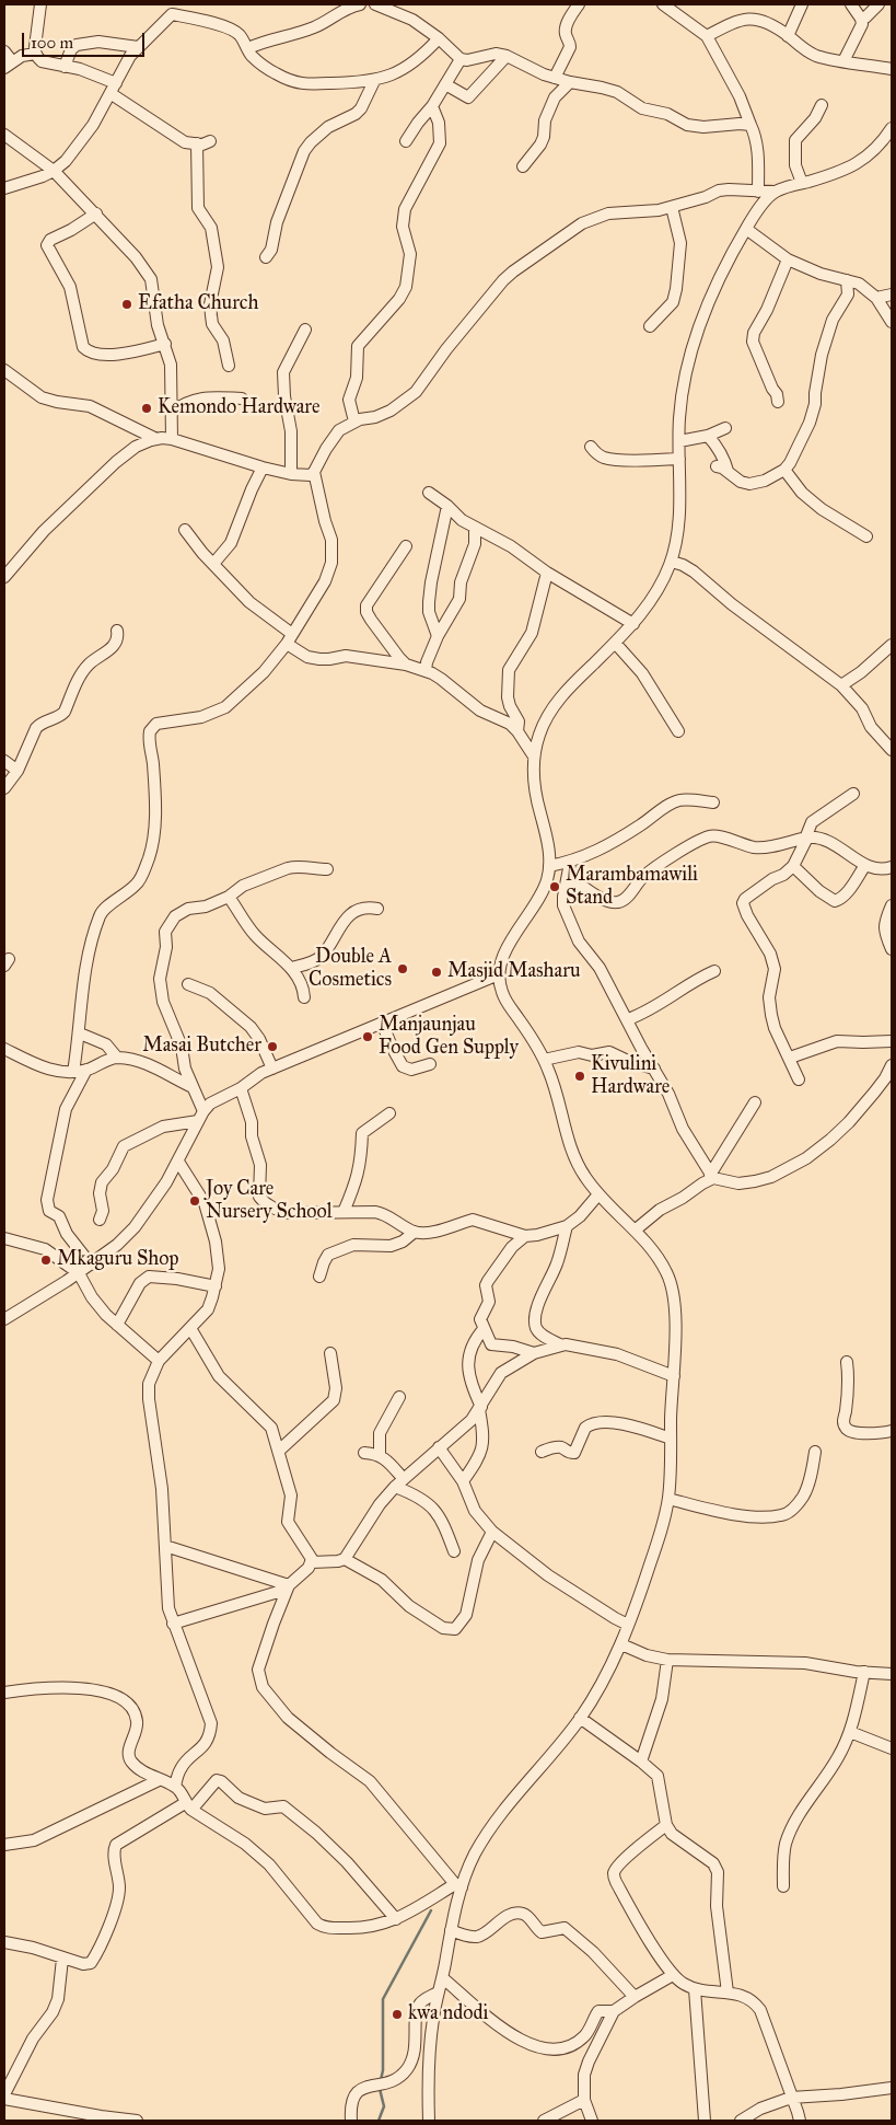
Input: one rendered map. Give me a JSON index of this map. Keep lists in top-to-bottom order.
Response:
{
  "places": [
    "Efatha Church",
    "Kemondo Hardware",
    "Marambamawili Stand",
    "Double A Cosmetics",
    "Masjid Masharu",
    "Manjaunjau Food Gen Supply",
    "Masai Butcher",
    "Kivulini Hardware",
    "Joy Care Nursery School",
    "Mkaguru Shop",
    "kwa ndodi"
  ],
  "scale_bar": "100 m"
}
